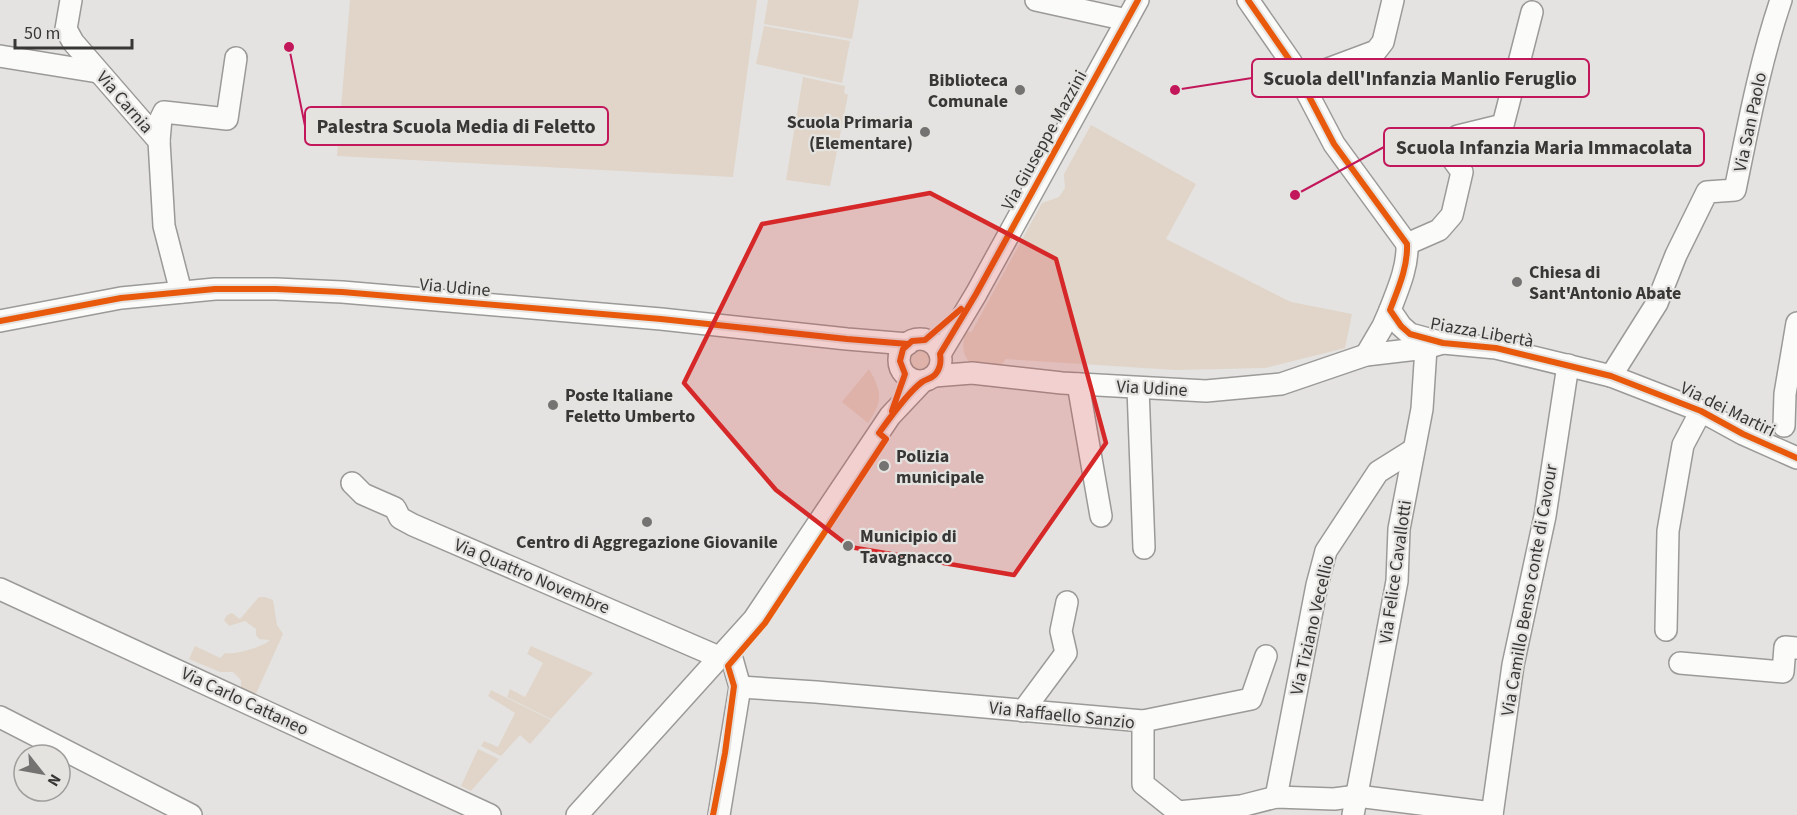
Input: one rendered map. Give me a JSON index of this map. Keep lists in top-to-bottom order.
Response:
{
  "streets": {
    "street": [
      "Via Carnia",
      "Via San Paolo",
      "Via Giuseppe Mazzini",
      "Via Udine",
      "Piazza Libertà",
      "Via dei Martiri",
      "Via Felice Cavallotti",
      "Via Quattro Novembre",
      "Via Camillo Benso conte di Cavour",
      "Via Tiziano Vecellio",
      "Via Carlo Cattaneo",
      "Via Raffaello Sanzio"
    ]
  },
  "crossings": [
    ["Via Carnia", "Via Udine"],
    ["Via San Paolo", "Piazza Libertà"],
    ["Via San Paolo", "Via dei Martiri"],
    ["Via Giuseppe Mazzini", "Via Udine"],
    ["Via Udine", "Piazza Libertà"],
    ["Piazza Libertà", "Via dei Martiri"],
    ["Piazza Libertà", "Via Felice Cavallotti"],
    ["Piazza Libertà", "Via Camillo Benso conte di Cavour"],
    ["Via Felice Cavallotti", "Via Tiziano Vecellio"],
    ["Via Felice Cavallotti", "Via Raffaello Sanzio"],
    ["Via Camillo Benso conte di Cavour", "Via Raffaello Sanzio"],
    ["Via Tiziano Vecellio", "Via Raffaello Sanzio"]
  ],
  "places": [
    "Palestra Scuola Media di Feletto",
    "Biblioteca Comunale",
    "Scuola dell'Infanzia Manlio Feruglio",
    "Scuola Primaria (Elementare)",
    "Scuola Infanzia Maria Immacolata",
    "Chiesa di Sant'Antonio Abate",
    "Poste Italiane Feletto Umberto",
    "Polizia municipale",
    "Centro di Aggregazione Giovanile",
    "Municipio di Tavagnacco"
  ],
  "scale_bar": "50 m",
  "north": "bottom right"
}
